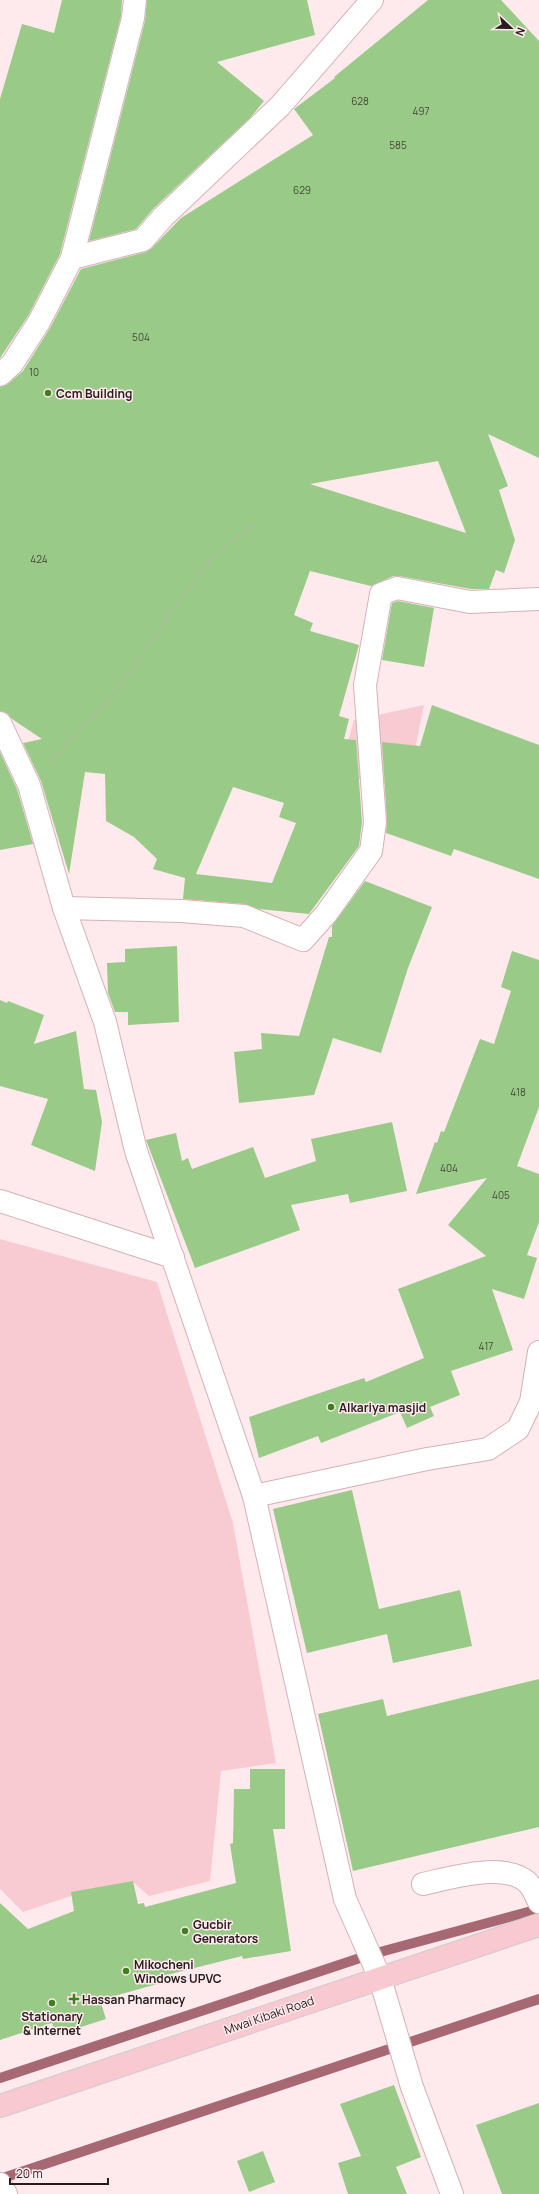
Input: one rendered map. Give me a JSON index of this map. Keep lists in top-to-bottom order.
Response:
{
  "streets": {
    "main road": ["Mwai Kibaki Road"]
  },
  "places": {
    "other": [
      "Ccm Building",
      "Alkariya masjid",
      "Gucbir Generators",
      "Mikocheni Windows UPVC",
      "Stationary & Internet"
    ],
    "health": ["Hassan Pharmacy"]
  },
  "house_numbers": [
    "628",
    "497",
    "585",
    "629",
    "504",
    "10",
    "424",
    "418",
    "404",
    "405",
    "417"
  ],
  "scale_bar": "20 m",
  "north": "right"
}
